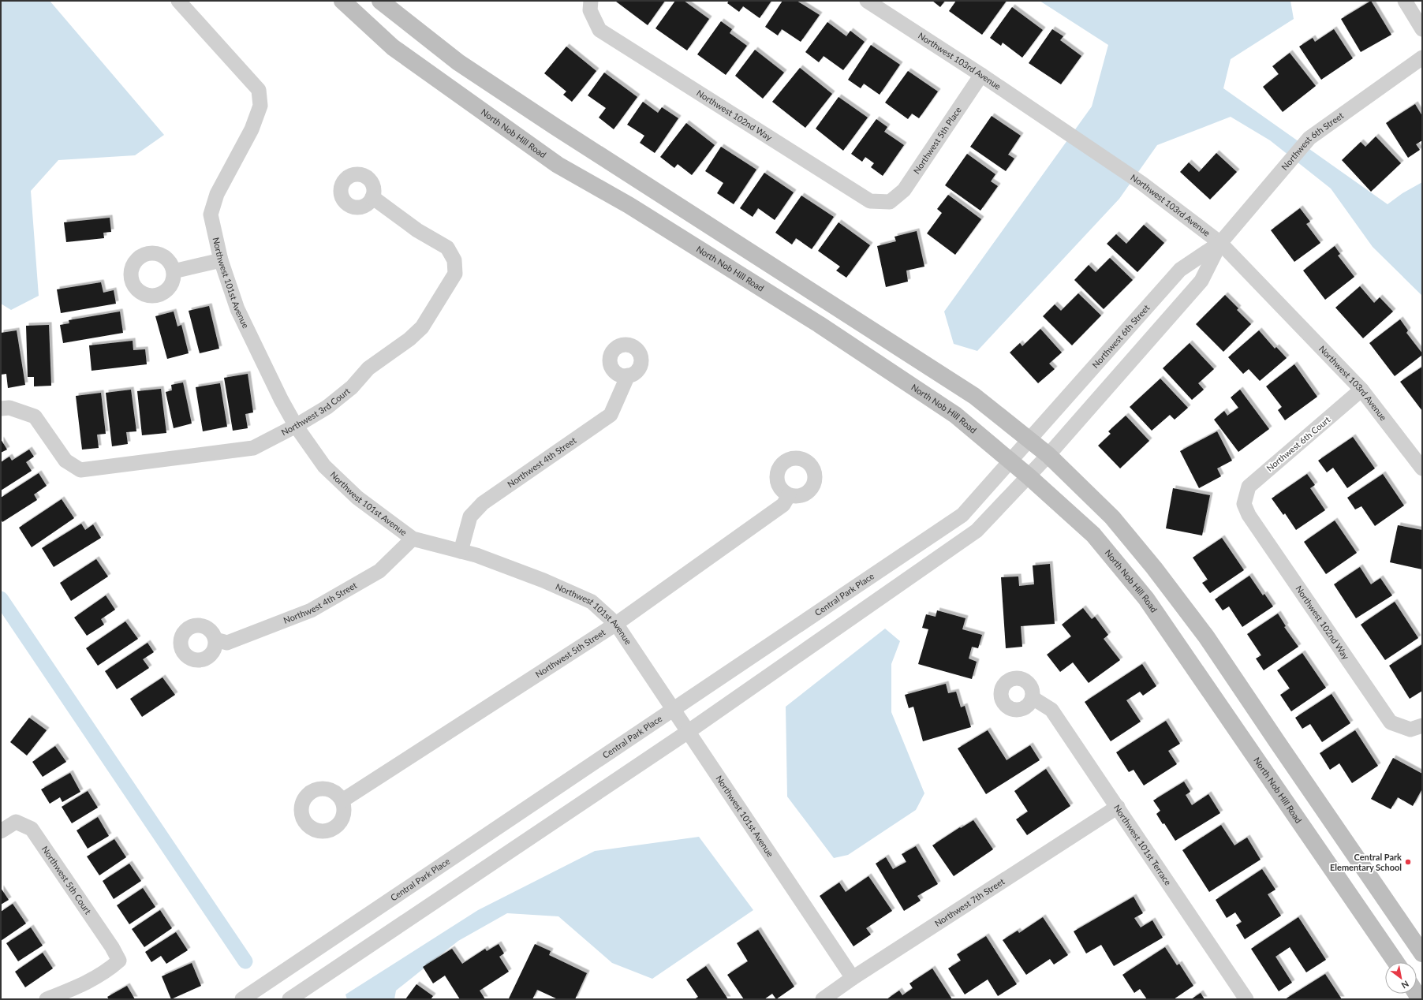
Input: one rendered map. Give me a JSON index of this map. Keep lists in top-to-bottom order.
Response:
{
  "streets": {
    "main road": ["North Nob Hill Road"],
    "street": [
      "Northwest 103rd Avenue",
      "Northwest 102nd Way",
      "Northwest 5th Place",
      "Northwest 6th Street",
      "Northwest 101st Avenue",
      "Northwest 3rd Court",
      "Northwest 6th Court",
      "Northwest 4th Street",
      "Central Park Place",
      "Northwest 5th Street",
      "Northwest 101st Terrace",
      "Northwest 5th Court",
      "Northwest 7th Street"
    ]
  },
  "crossings": [
    ["Northwest 103rd Avenue", "Northwest 5th Place"],
    ["Northwest 103rd Avenue", "Northwest 6th Street"],
    ["Northwest 103rd Avenue", "Northwest 6th Court"],
    ["Northwest 102nd Way", "Northwest 5th Place"],
    ["Northwest 102nd Way", "Northwest 6th Court"],
    ["North Nob Hill Road", "Northwest 6th Street"],
    ["North Nob Hill Road", "Central Park Place"],
    ["Northwest 6th Street", "Central Park Place"],
    ["Northwest 101st Avenue", "Northwest 3rd Court"],
    ["Northwest 101st Avenue", "Northwest 4th Street"],
    ["Northwest 101st Avenue", "Central Park Place"],
    ["Northwest 101st Avenue", "Northwest 5th Street"],
    ["Northwest 101st Avenue", "Northwest 7th Street"],
    ["Northwest 101st Terrace", "Northwest 7th Street"]
  ],
  "places": ["Central Park Elementary School"],
  "north": "bottom right"
}
